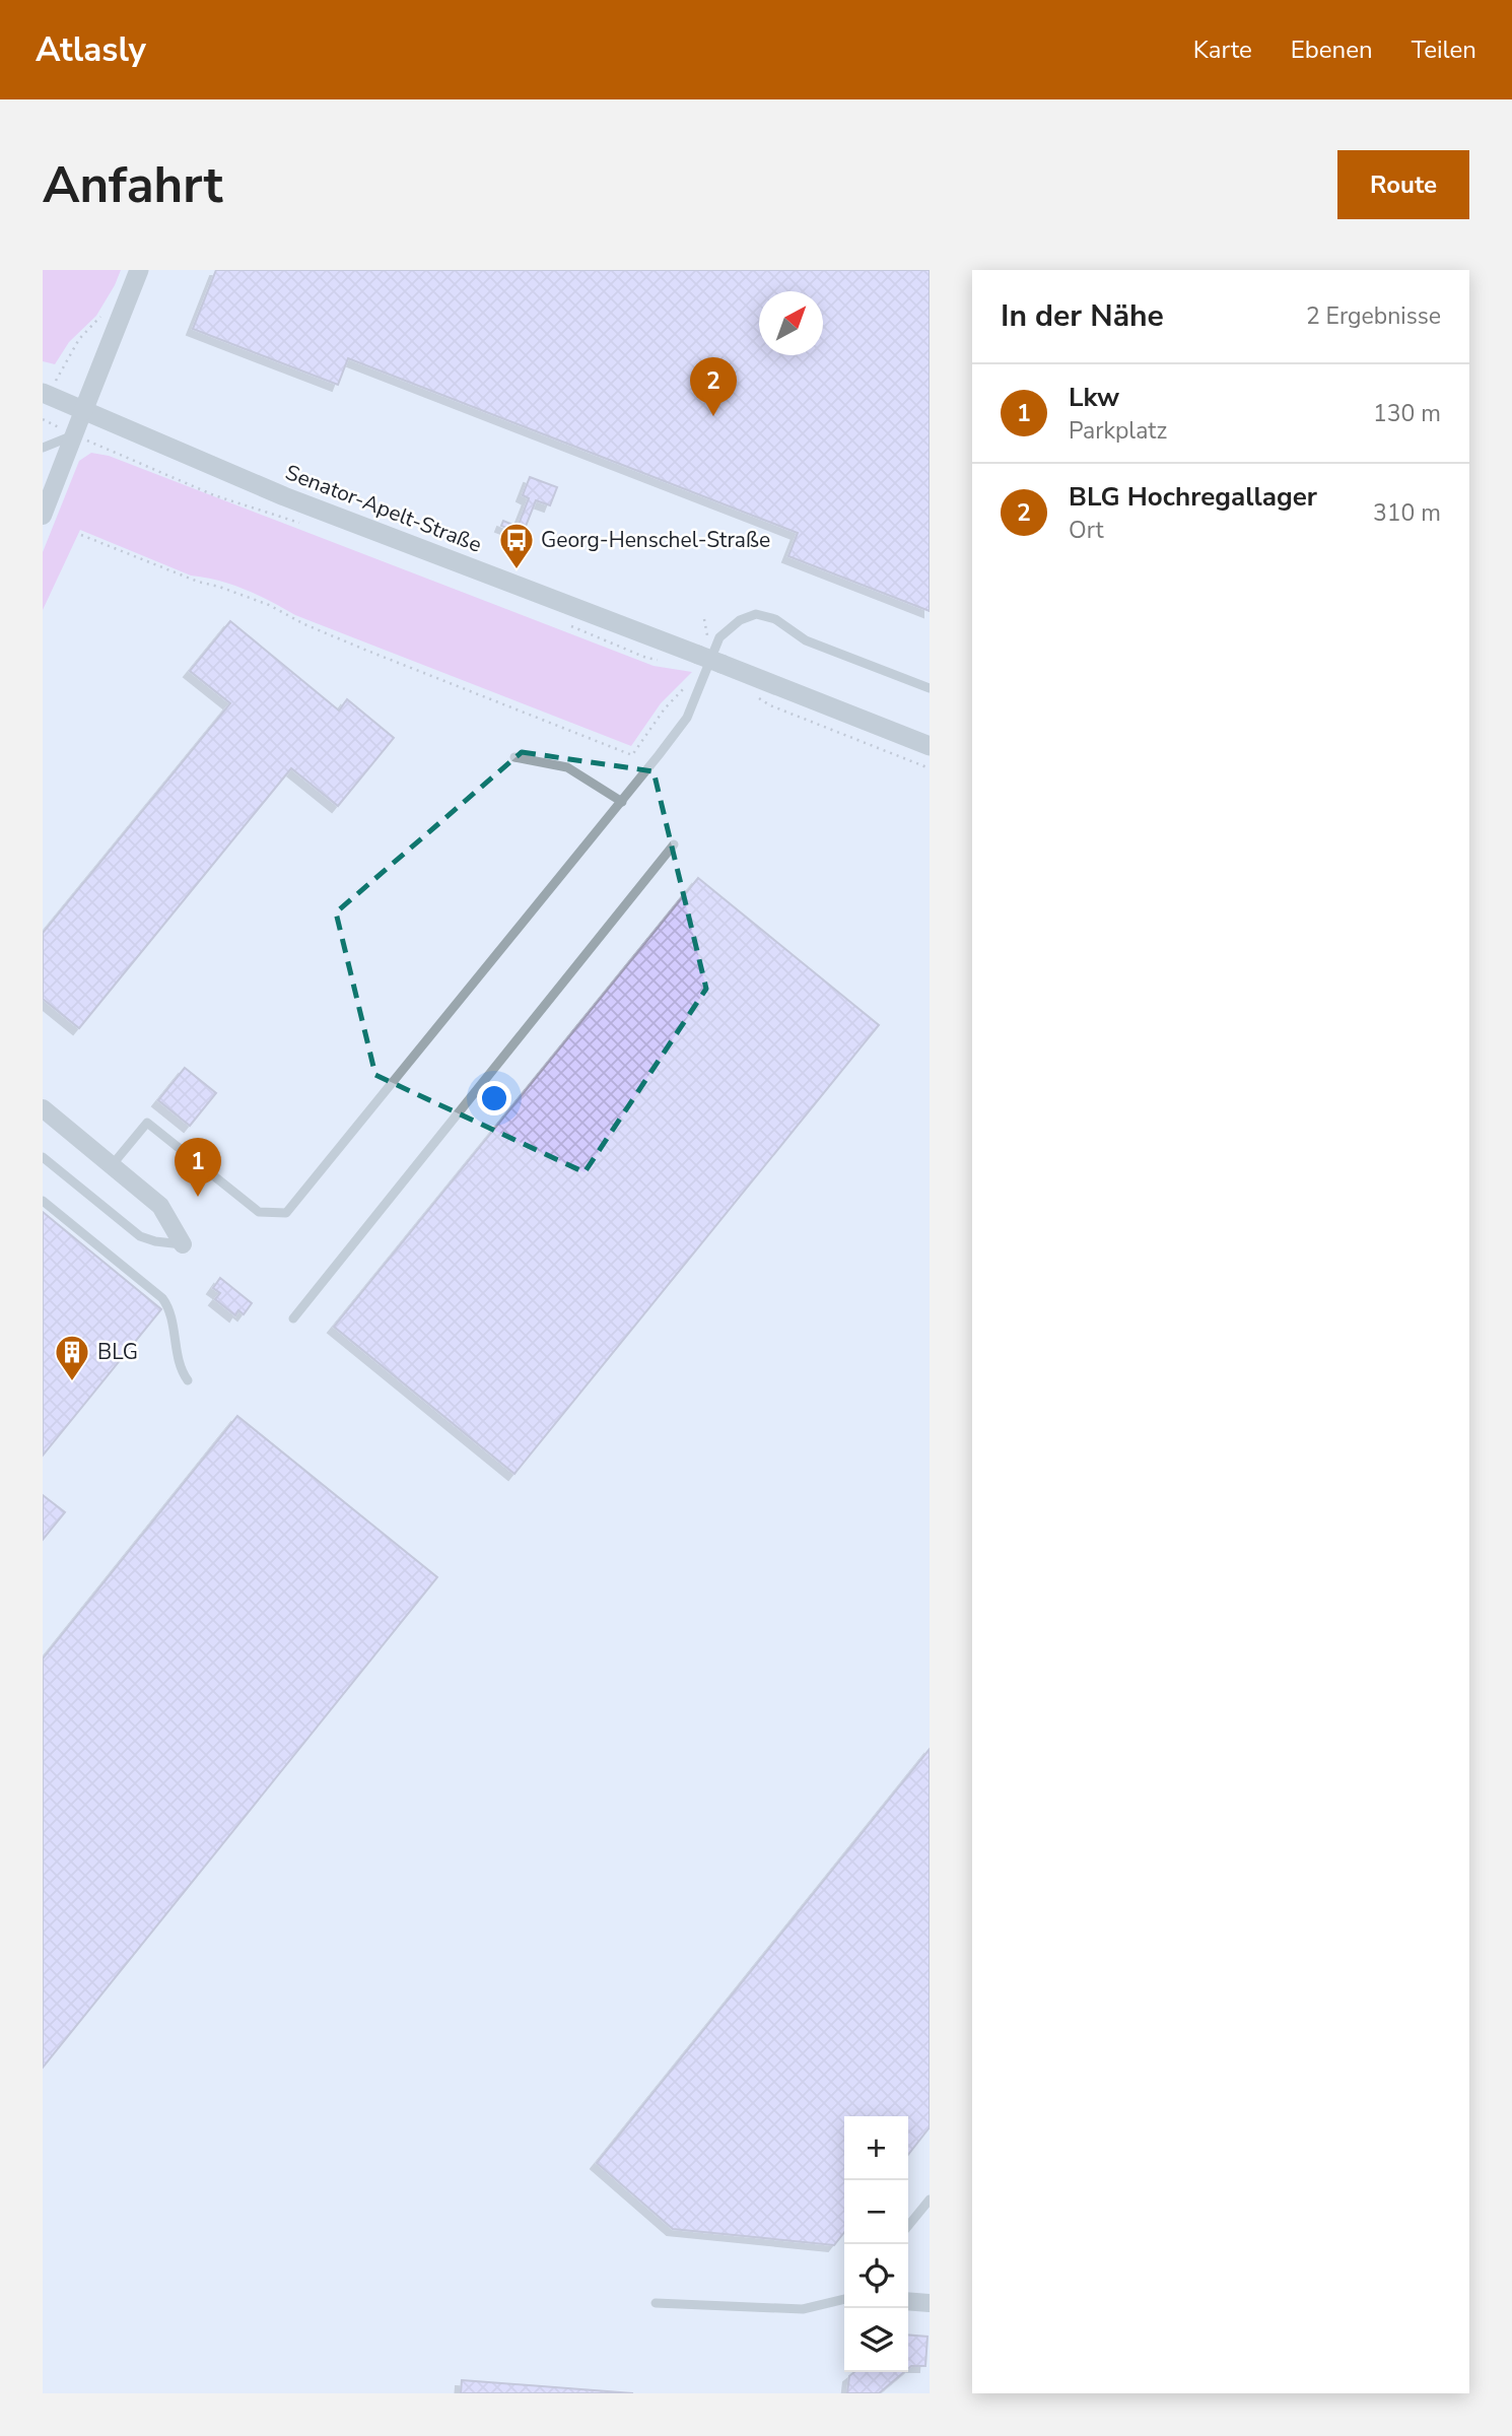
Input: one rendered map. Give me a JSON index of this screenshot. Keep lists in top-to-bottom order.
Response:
{
  "streets": {
    "street": ["Senator-Apelt-Straße"]
  },
  "places": {
    "bus stop": ["Georg-Henschel-Straße"],
    "building": ["BLG"]
  },
  "north": "top right",
  "page": {
    "header": "Atlasly",
    "nav": ["Karte", "Ebenen", "Teilen"],
    "buttons": "Route",
    "title": "Anfahrt",
    "heading": ["In der Nähe", "2 Ergebnisse"],
    "pins": ["2", "1"],
    "list": [
      {
        "mark": "1",
        "name": "Lkw",
        "note": "Parkplatz",
        "value": "130 m"
      },
      {
        "mark": "2",
        "name": "BLG Hochregallager",
        "note": "Ort",
        "value": "310 m"
      }
    ],
    "map_buttons": ["+", "−"]
  }
}
